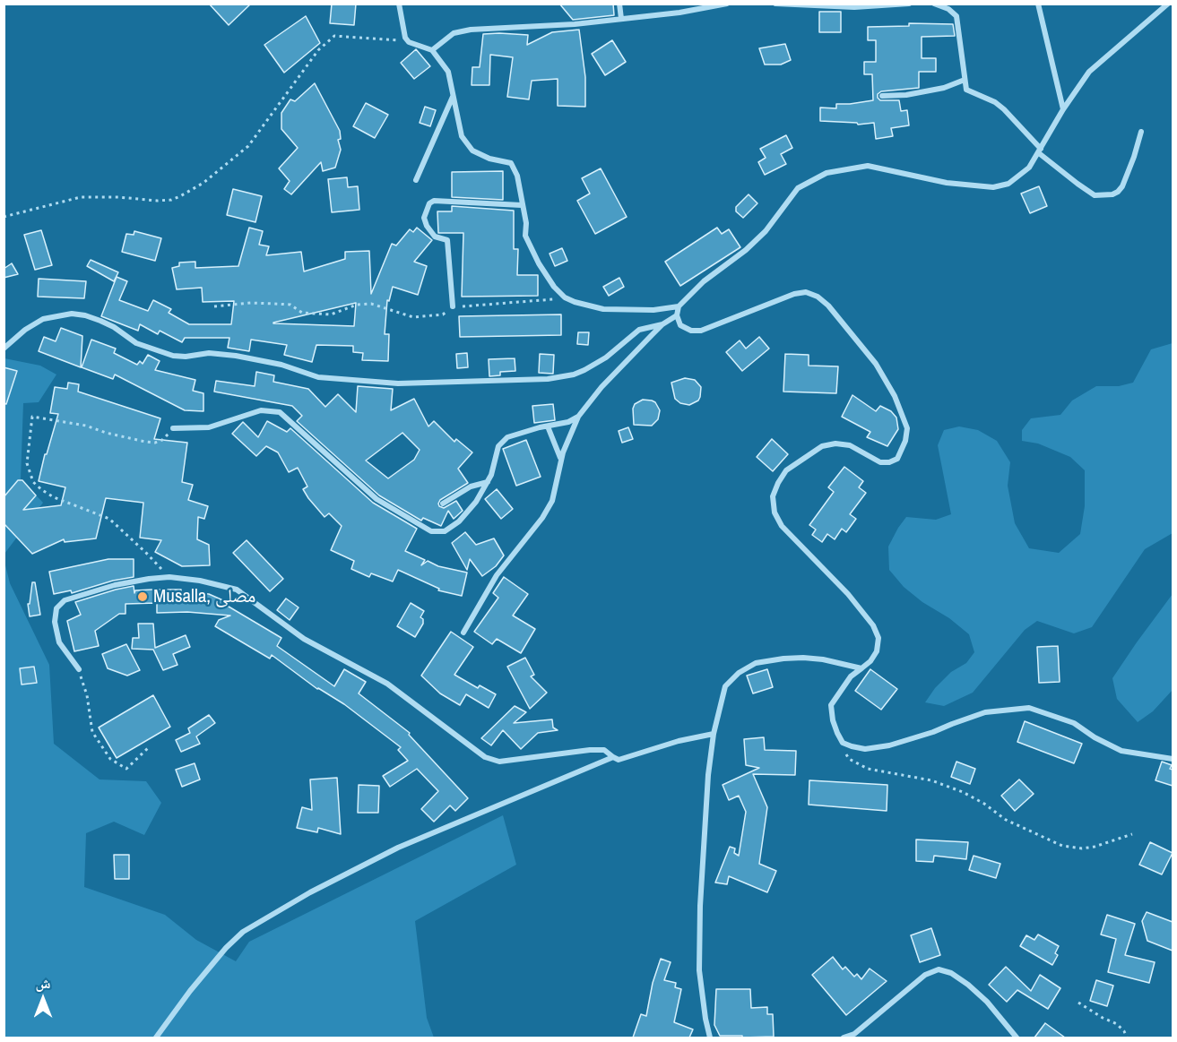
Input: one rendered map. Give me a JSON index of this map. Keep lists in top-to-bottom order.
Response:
{
  "places": ["Musalla, مصلى"],
  "north": "top"
}
